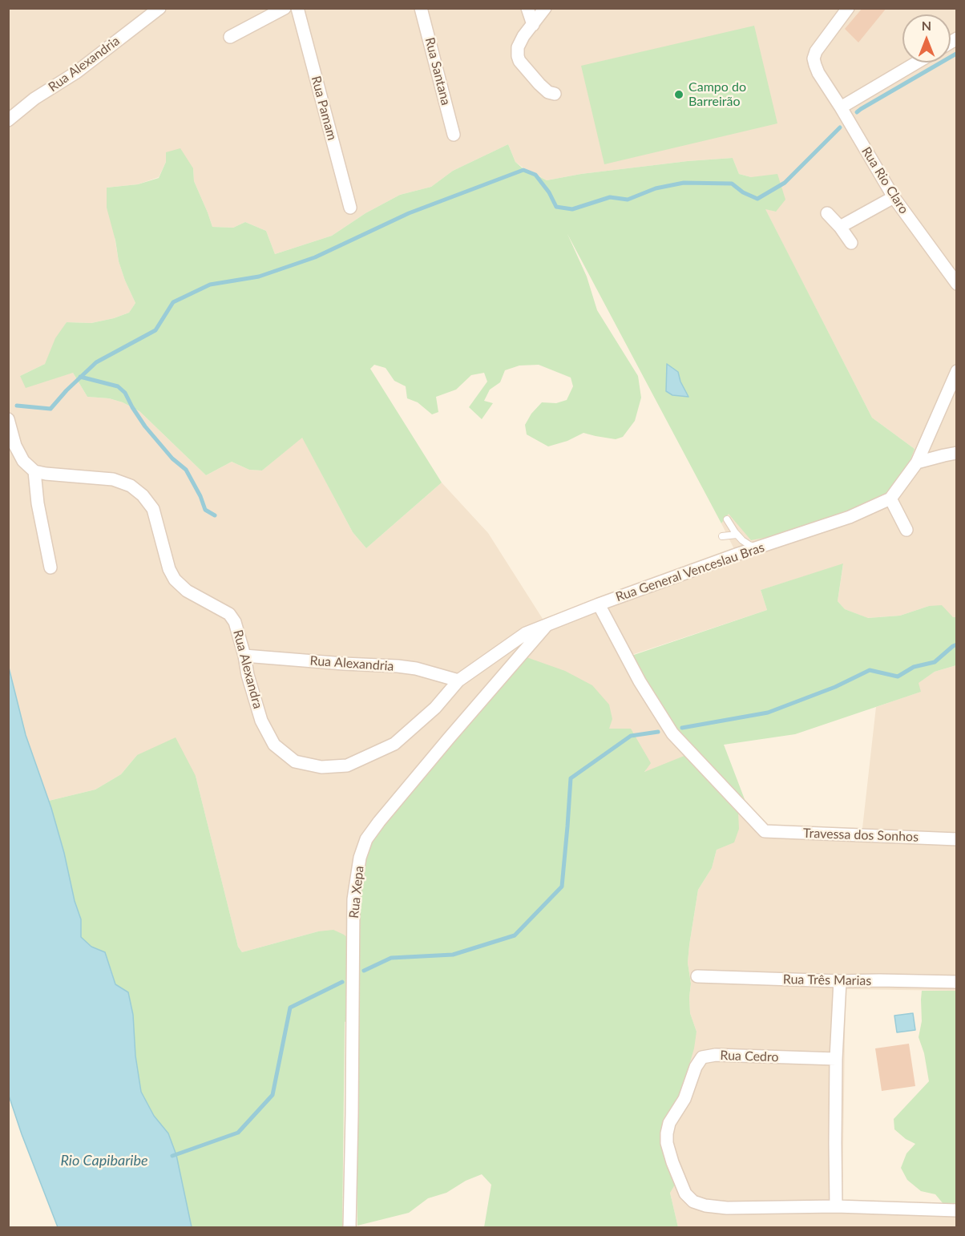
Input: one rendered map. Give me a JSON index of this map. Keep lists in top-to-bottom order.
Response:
{
  "streets": {
    "street": [
      "Rua Alexandria",
      "Rua Santana",
      "Rua Pamam",
      "Rua Rio Claro",
      "Rua General Venceslau Bras",
      "Rua Alexandra",
      "Travessa dos Sonhos",
      "Rua Xepa",
      "Rua Três Marias",
      "Rua Cedro"
    ]
  },
  "crossings": [
    ["Rua Alexandria", "Rua General Venceslau Bras"],
    ["Rua Alexandria", "Rua Alexandra"],
    ["Rua General Venceslau Bras", "Rua Alexandra"],
    ["Rua General Venceslau Bras", "Travessa dos Sonhos"],
    ["Rua General Venceslau Bras", "Rua Xepa"]
  ],
  "water": ["Rio Capibaribe"],
  "places": ["Campo do Barreirão"],
  "north": "top"
}
